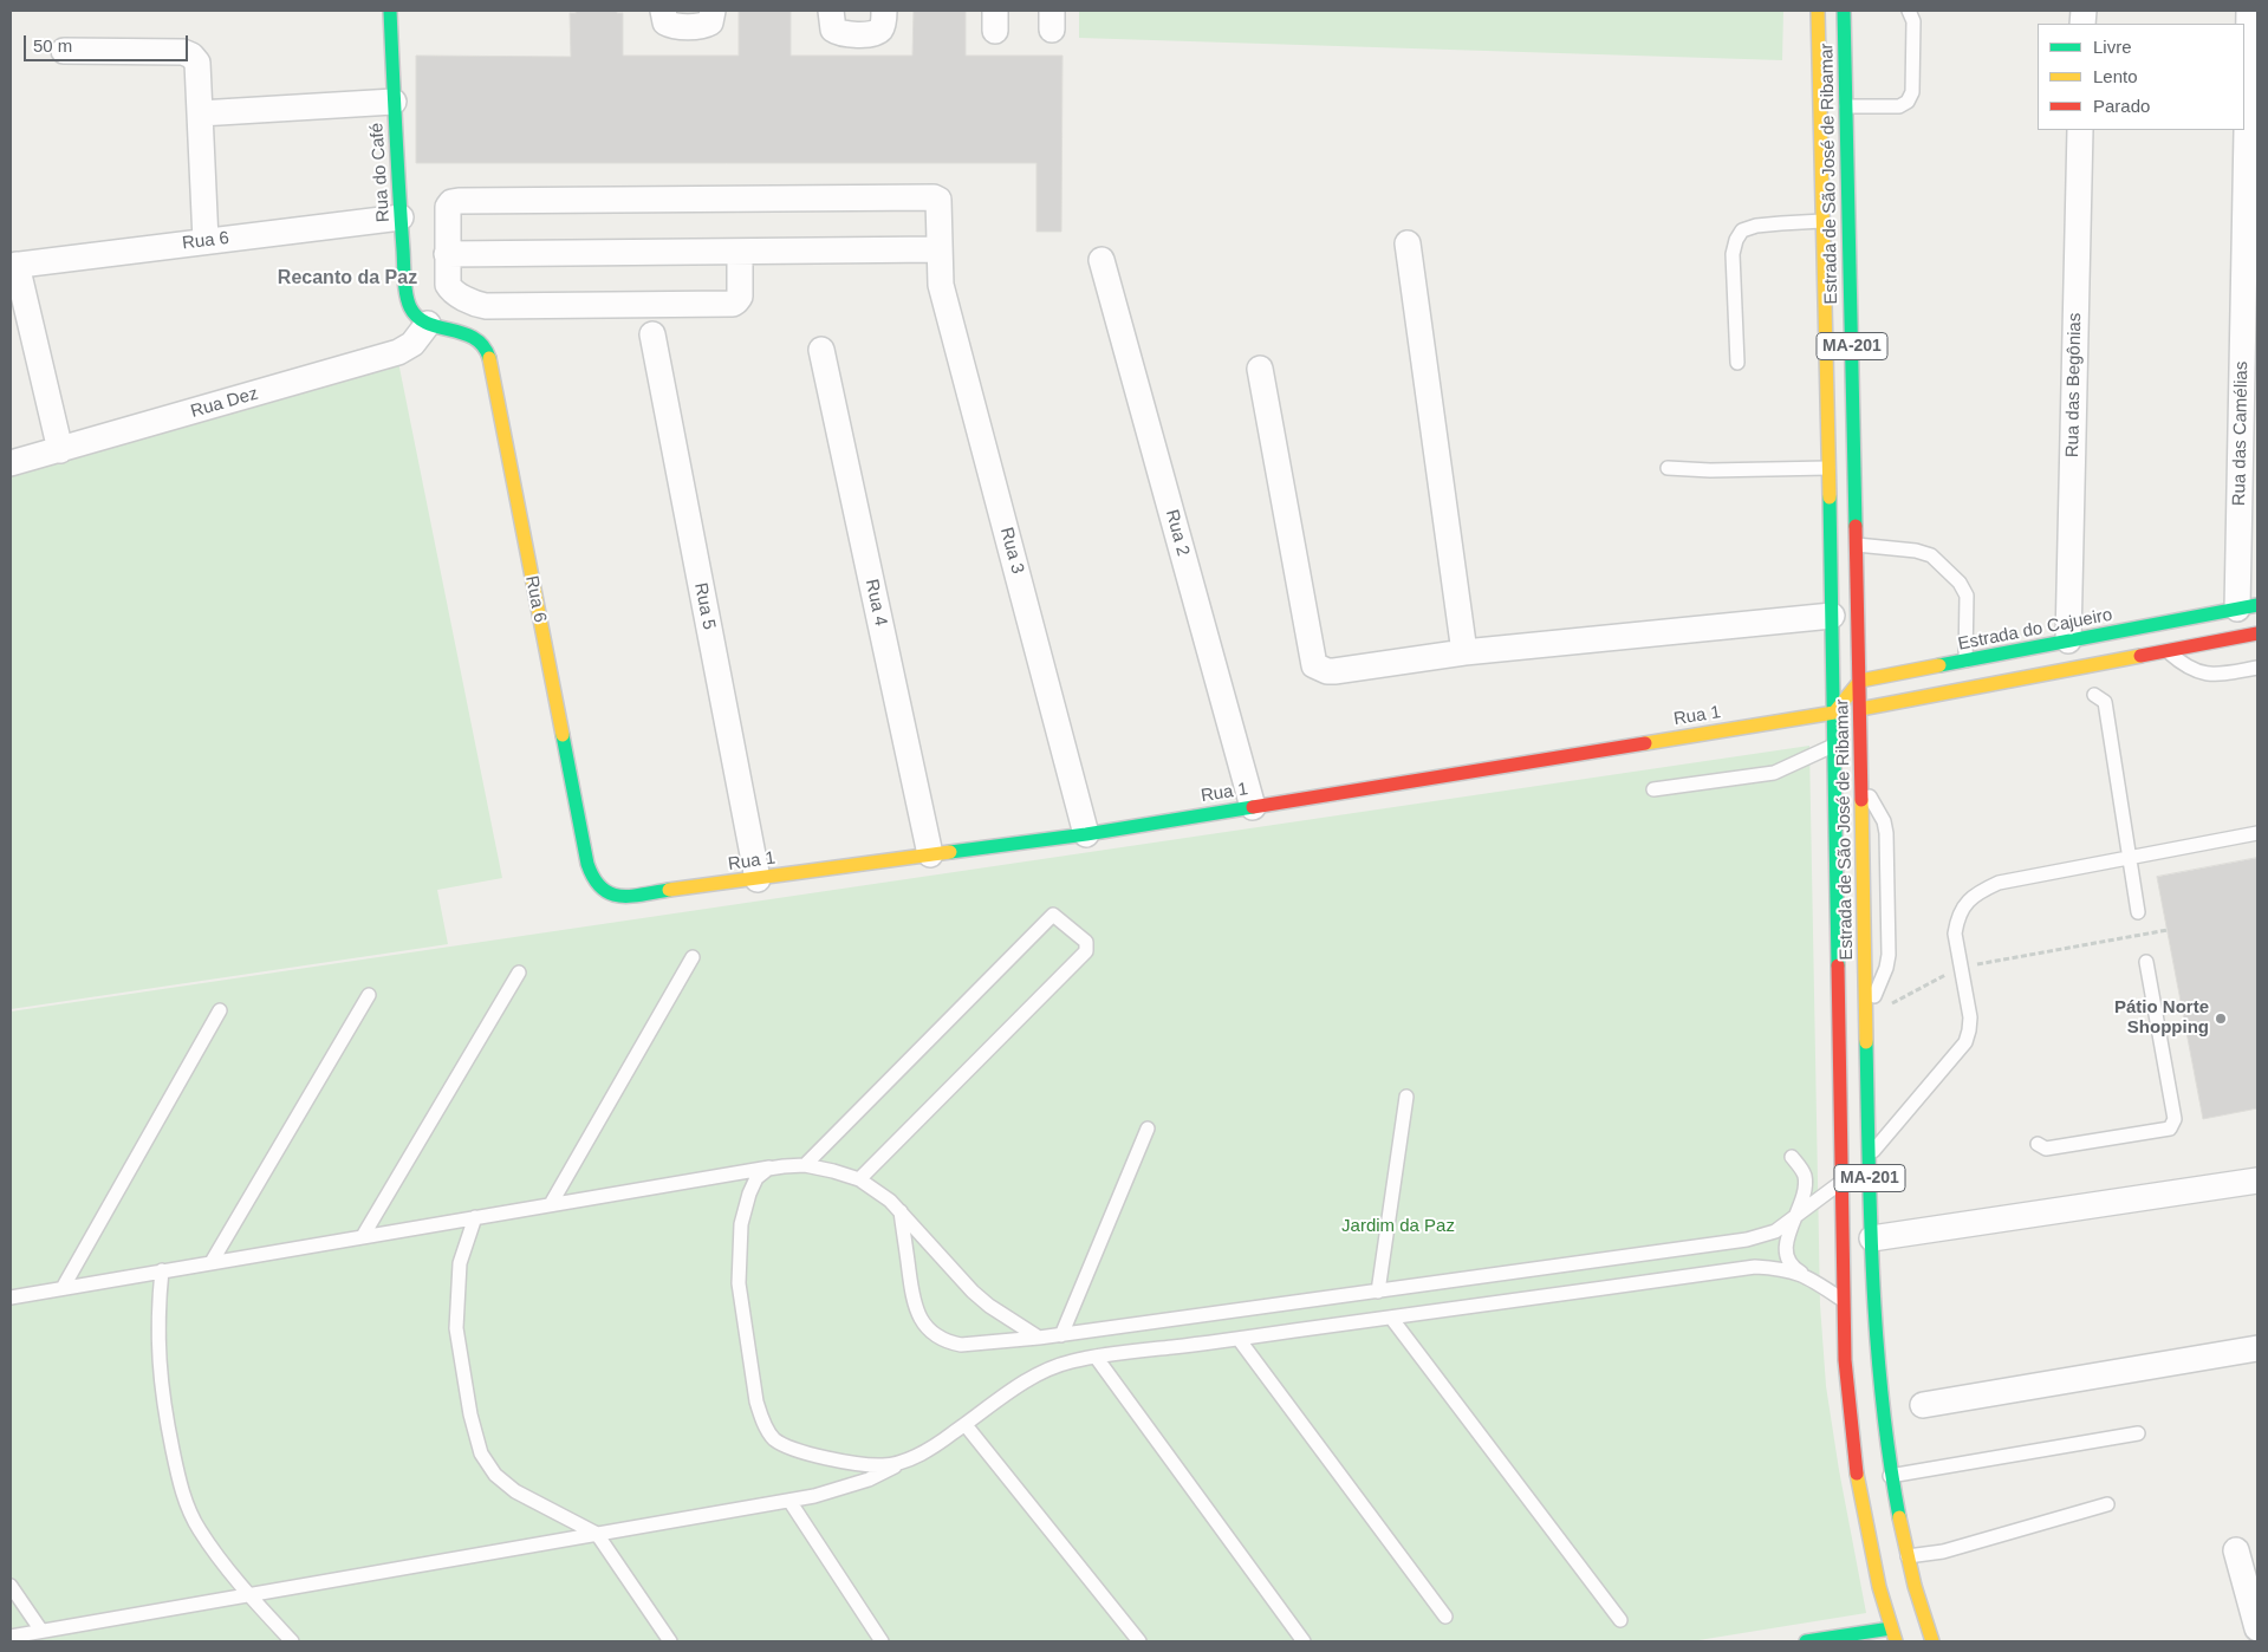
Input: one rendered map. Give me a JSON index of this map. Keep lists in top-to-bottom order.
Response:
{
  "streets": {
    "main road": [
      "Rua do Café",
      "Estrada de São José de Ribamar",
      "Rua 6",
      "MA-201",
      "Estrada do Cajueiro",
      "Rua 1"
    ],
    "street": [
      "Rua das Begônias",
      "Rua Dez",
      "Rua das Camélias",
      "Rua 2",
      "Rua 3",
      "Rua 4",
      "Rua 5"
    ]
  },
  "crossings": [
    ["Rua do Café", "Rua 6"],
    ["Rua do Café", "Rua Dez"],
    ["Estrada de São José de Ribamar", "Estrada do Cajueiro"],
    ["Estrada de São José de Ribamar", "Rua 1"],
    ["Rua 6", "Rua Dez"],
    ["Rua 6", "Rua 1"],
    ["Rua das Begônias", "Estrada do Cajueiro"],
    ["Rua das Camélias", "Estrada do Cajueiro"],
    ["Rua 2", "Rua 1"],
    ["Rua 3", "Rua 1"],
    ["Rua 4", "Rua 1"],
    ["Rua 5", "Rua 1"]
  ],
  "districts": ["Recanto da Paz"],
  "parks": ["Jardim da Paz"],
  "places": ["Pátio Norte Shopping"],
  "legend": ["Livre", "Lento", "Parado"],
  "scale_bar": "50 m"
}
